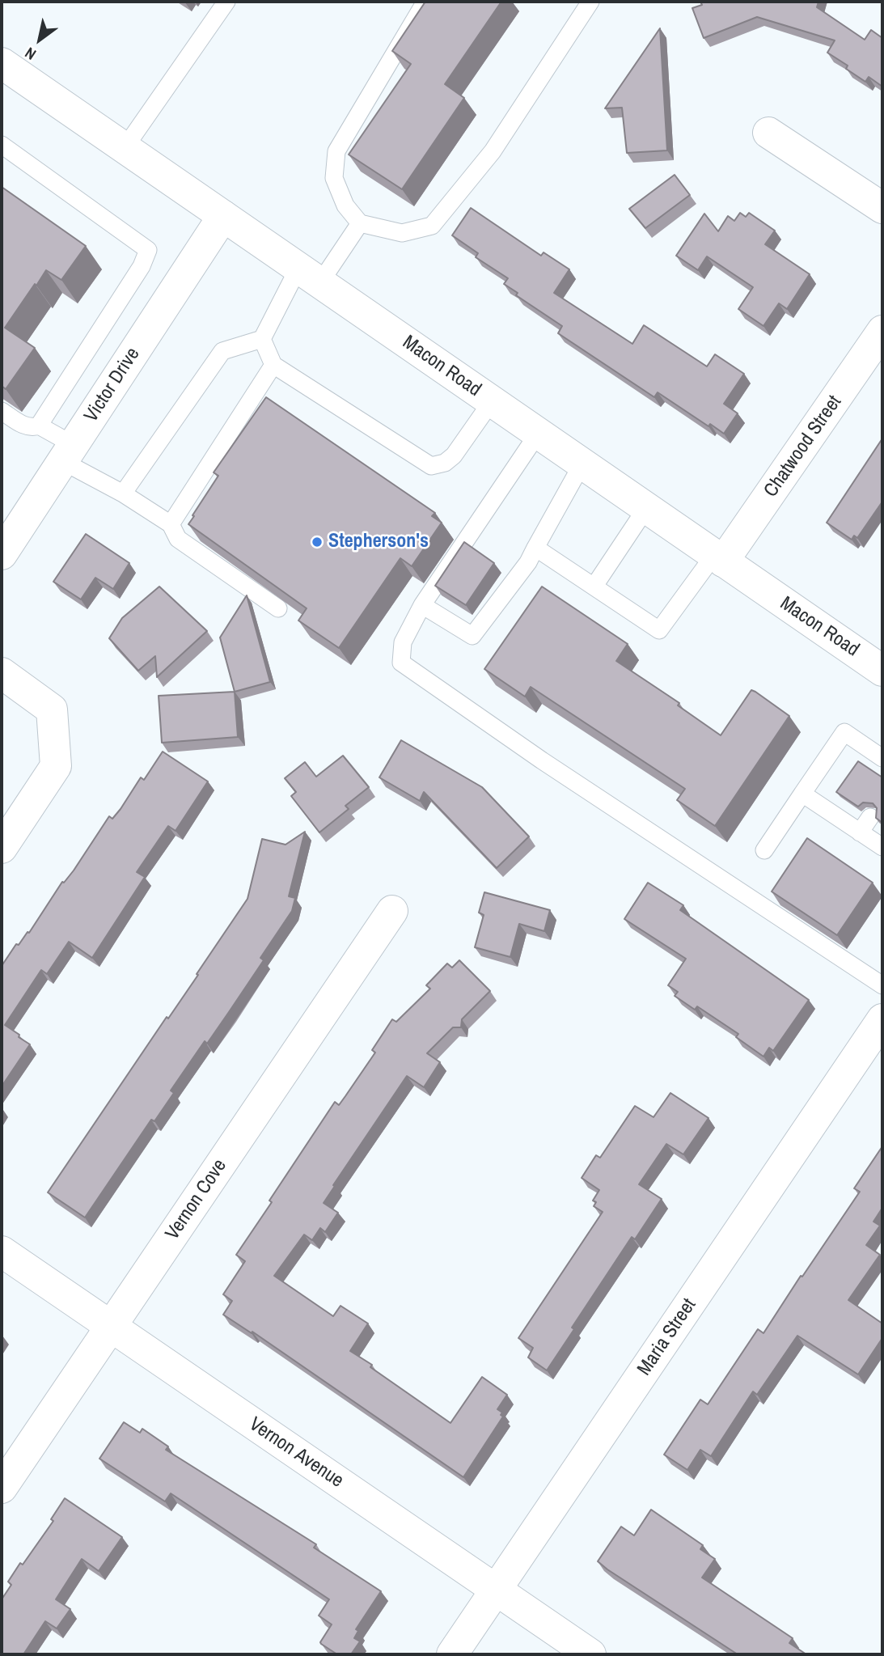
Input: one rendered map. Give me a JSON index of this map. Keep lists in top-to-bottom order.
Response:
{
  "streets": {
    "street": [
      "Macon Road",
      "Victor Drive",
      "Chatwood Street",
      "Vernon Cove",
      "Maria Street",
      "Vernon Avenue"
    ]
  },
  "crossings": [
    ["Macon Road", "Victor Drive"],
    ["Macon Road", "Chatwood Street"],
    ["Vernon Cove", "Vernon Avenue"],
    ["Maria Street", "Vernon Avenue"]
  ],
  "places": ["Stepherson's"],
  "north": "bottom left"
}
